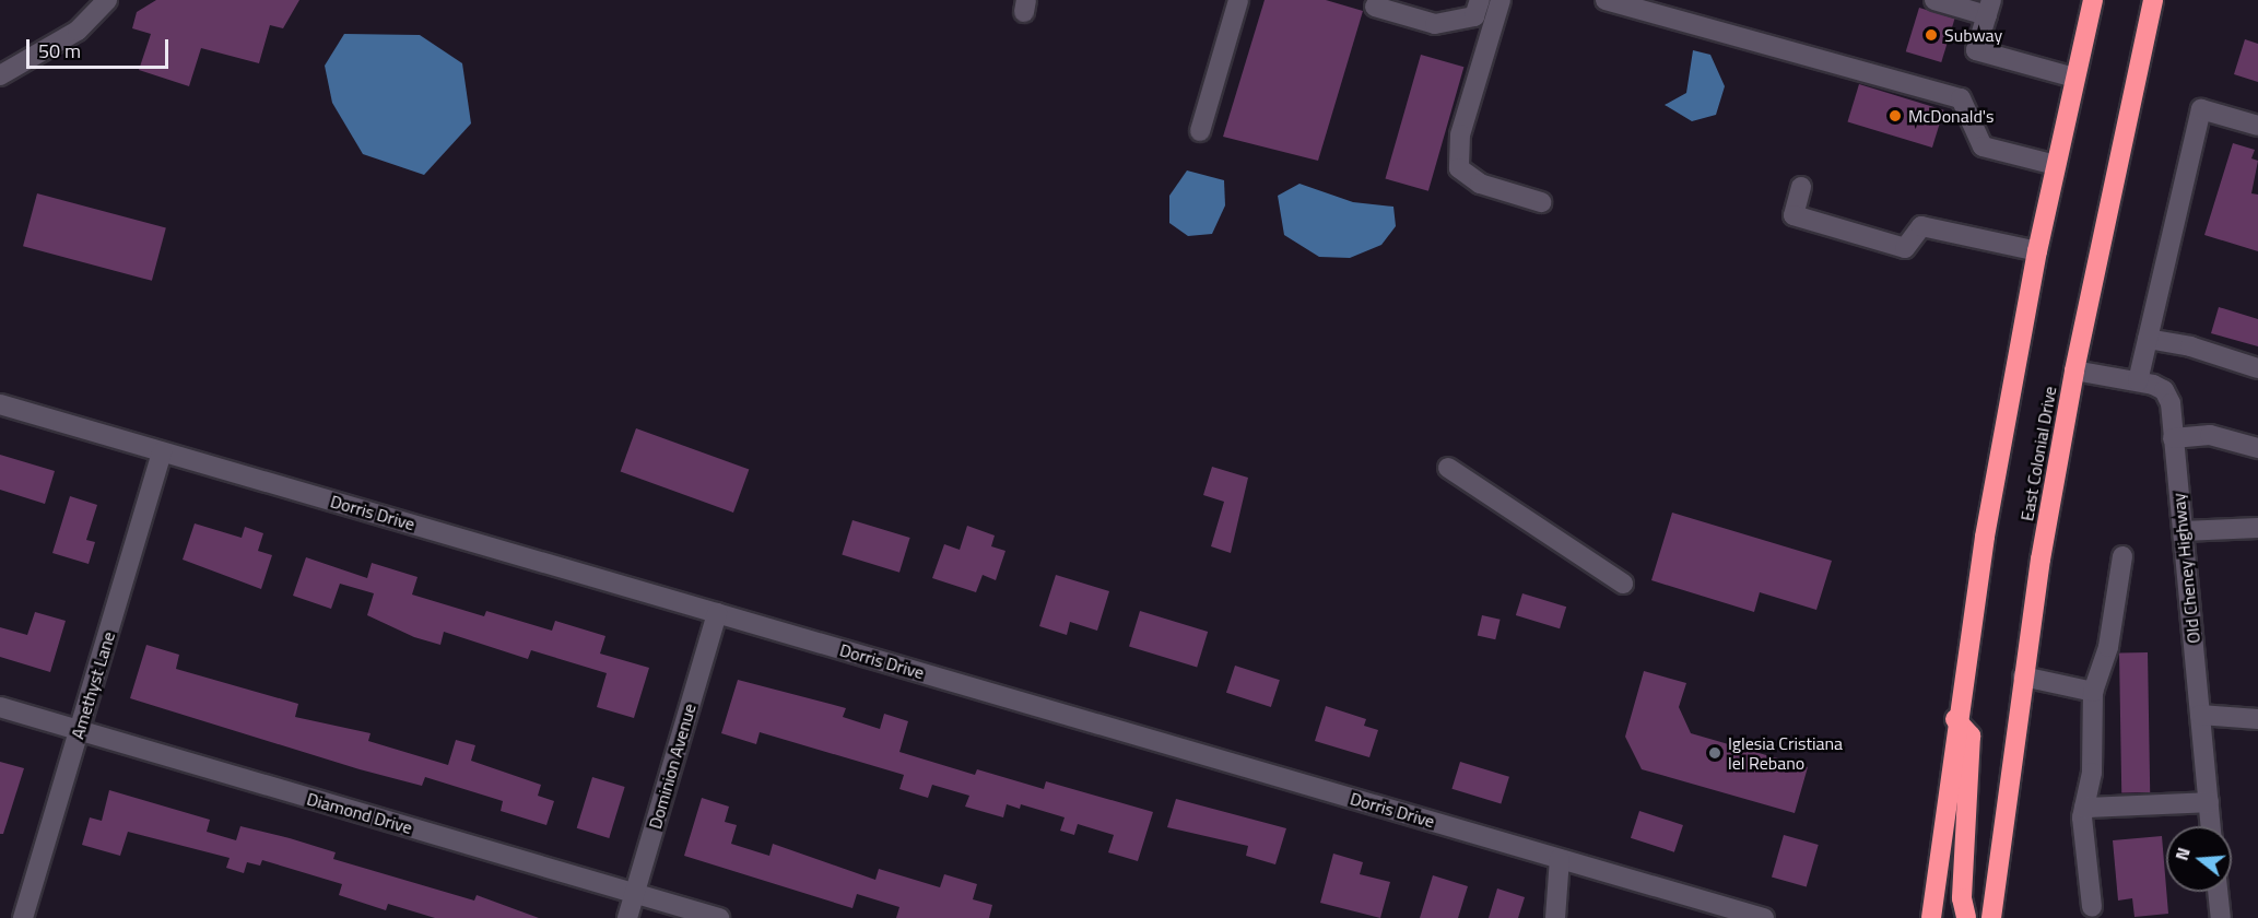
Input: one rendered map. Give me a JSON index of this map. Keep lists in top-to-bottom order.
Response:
{
  "streets": {
    "highway": ["East Colonial Drive"],
    "street": [
      "Dorris Drive",
      "Old Cheney Highway",
      "Amethyst Lane",
      "Dominion Avenue",
      "Diamond Drive"
    ]
  },
  "crossings": [
    ["East Colonial Drive", "Old Cheney Highway"],
    ["Dorris Drive", "Amethyst Lane"],
    ["Dorris Drive", "Dominion Avenue"],
    ["Amethyst Lane", "Diamond Drive"],
    ["Dominion Avenue", "Diamond Drive"]
  ],
  "places": ["Subway", "McDonald's", "Iglesia Cristiana lel Rebano"],
  "scale_bar": "50 m",
  "north": "left"
}
